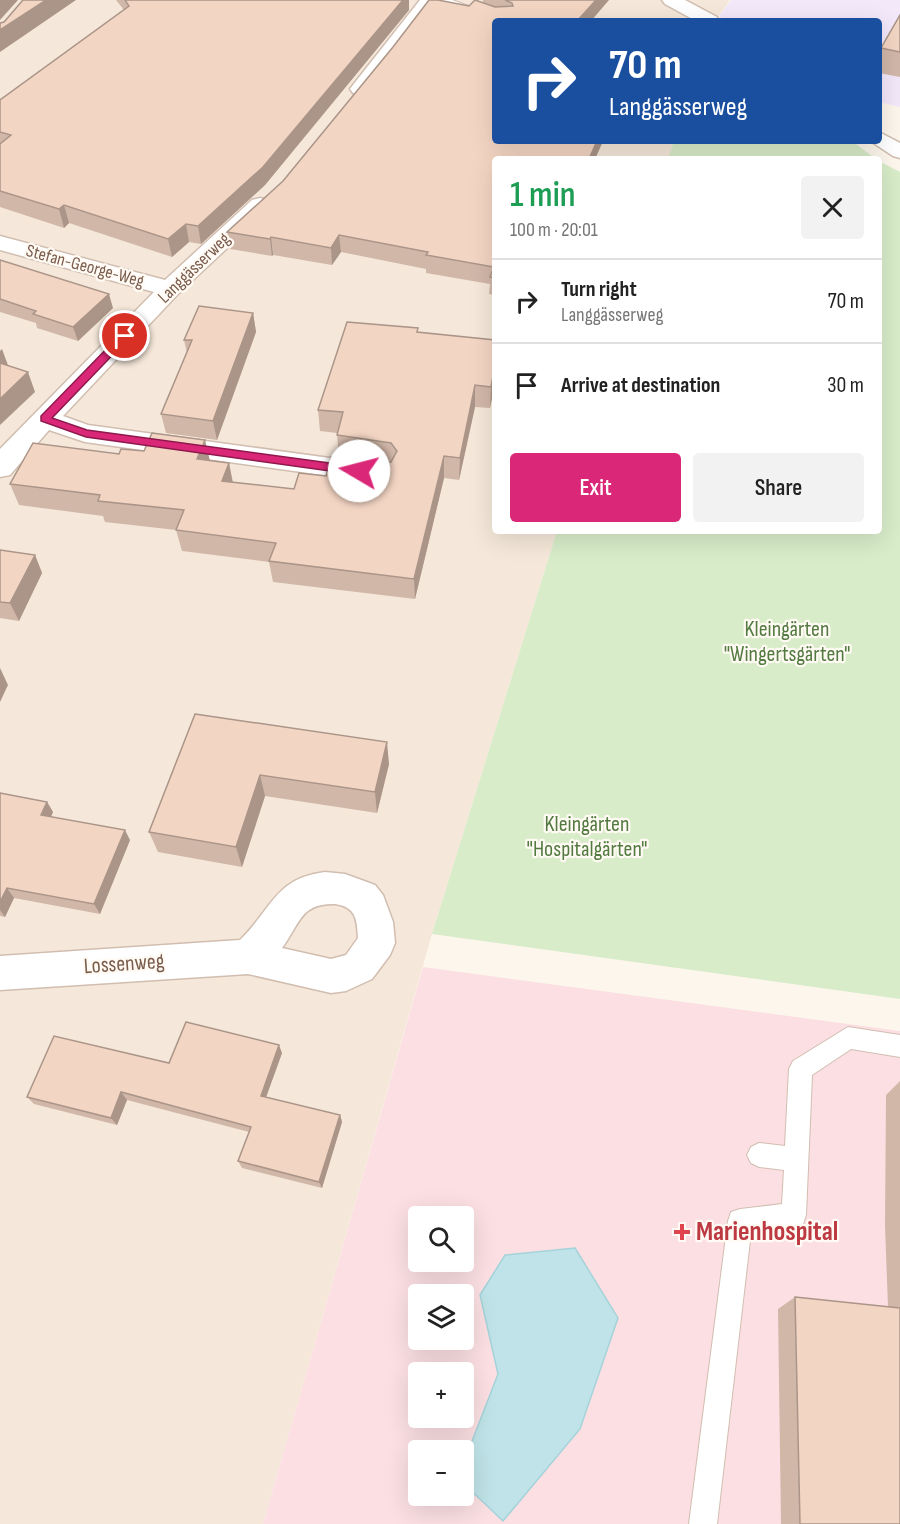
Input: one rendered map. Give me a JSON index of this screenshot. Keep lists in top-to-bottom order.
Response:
{
  "streets": {
    "street": ["Stefan-George-Weg", "Langgässerweg", "Lossenweg"]
  },
  "crossings": [
    ["Stefan-George-Weg", "Langgässerweg"]
  ],
  "parks": ["Kleingärten \"Wingertsgärten\"", "Kleingärten \"Hospitalgärten\""],
  "places": {
    "health": ["Marienhospital"]
  },
  "page": {
    "turn": ["70 m", "Langgässerweg"],
    "heading": ["1 min", "100 m · 20:01"],
    "list": [
      {
        "name": "Turn right",
        "note": "Langgässerweg",
        "value": "70 m"
      },
      {
        "name": "Arrive at destination",
        "value": "30 m"
      }
    ],
    "buttons": ["Exit", "Share"],
    "map_buttons": ["+", "−"]
  }
}
